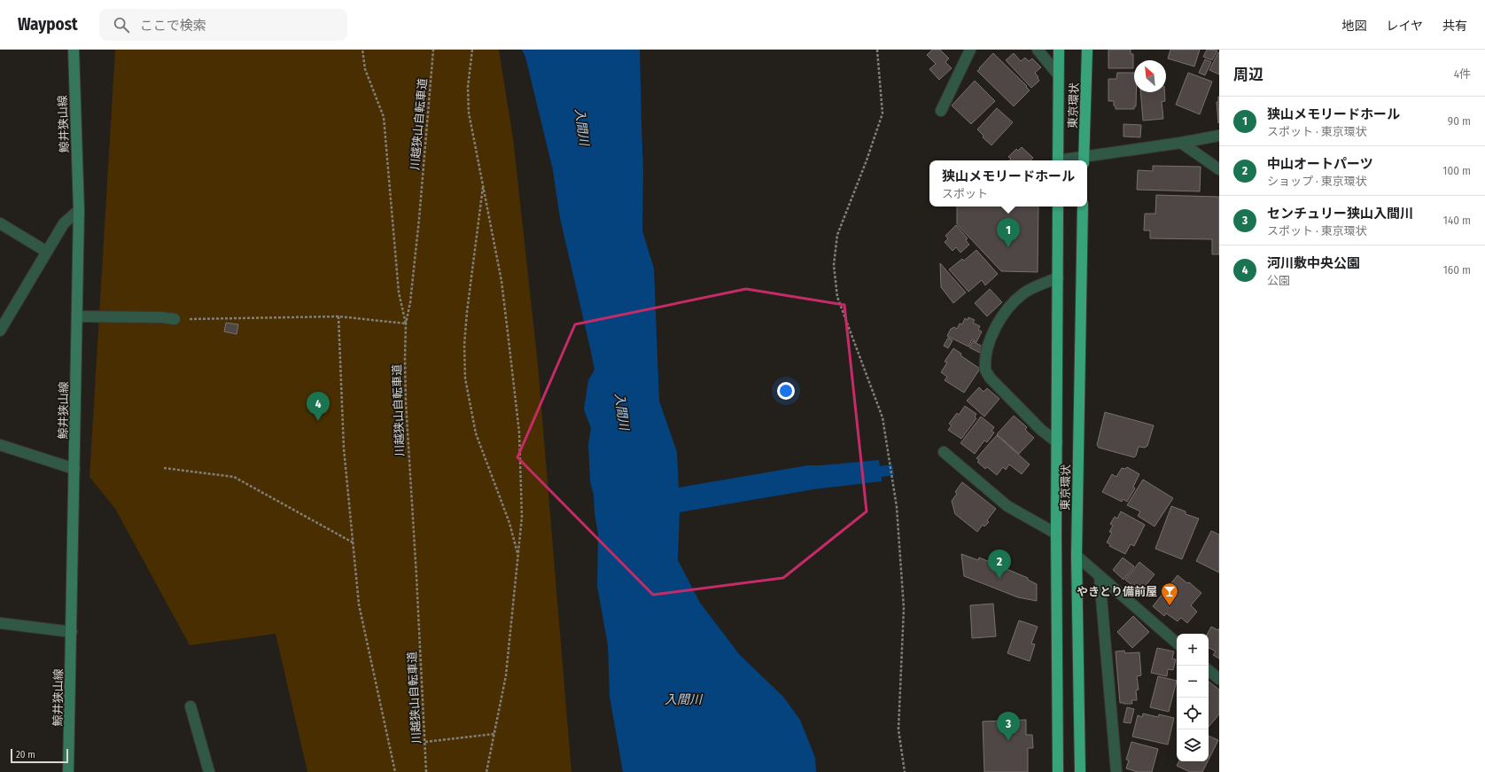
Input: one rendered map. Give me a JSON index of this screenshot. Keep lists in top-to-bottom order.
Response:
{
  "streets": {
    "highway": ["東京環状"],
    "main road": ["鯨井狭山線"],
    "path": ["川越狭山自転車道"]
  },
  "water": ["入間川"],
  "places": {
    "bar": ["やきとり備前屋"]
  },
  "scale_bar": "20 m",
  "north": "top left",
  "page": {
    "header": "Waypost",
    "search": "ここで検索",
    "nav": ["地図", "レイヤ", "共有"],
    "heading": ["周辺", "4件"],
    "list": [
      {
        "mark": "1",
        "name": "狭山メモリードホール",
        "note": "スポット · 東京環状",
        "value": "90 m"
      },
      {
        "mark": "2",
        "name": "中山オートパーツ",
        "note": "ショップ · 東京環状",
        "value": "100 m"
      },
      {
        "mark": "3",
        "name": "センチュリー狭山入間川",
        "note": "スポット · 東京環状",
        "value": "140 m"
      },
      {
        "mark": "4",
        "name": "河川敷中央公園",
        "note": "公園",
        "value": "160 m"
      }
    ],
    "popup": ["狭山メモリードホール", "スポット"],
    "pins": [
      "1",
      "4",
      "2",
      "3"
    ],
    "map_buttons": ["+", "−"],
    "scale": "20 m"
  }
}
